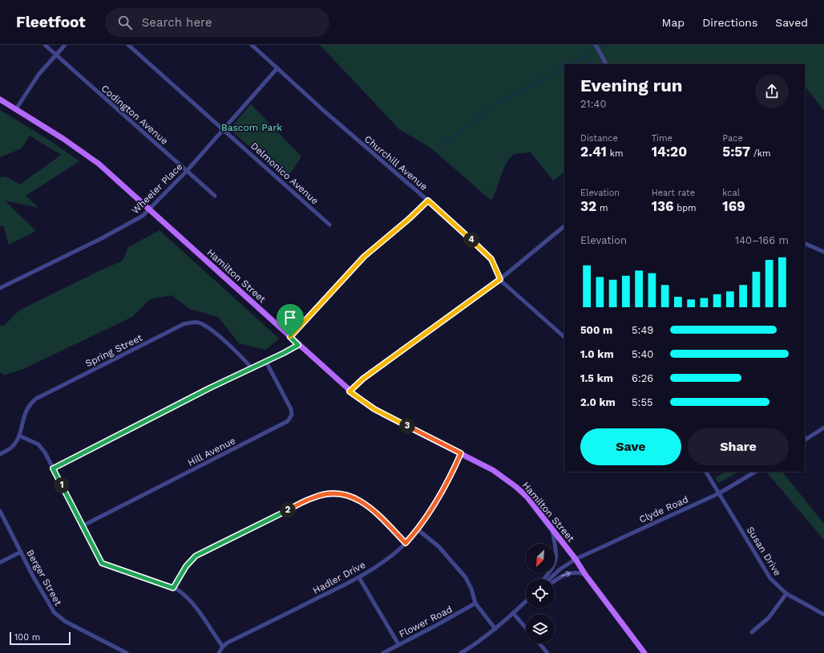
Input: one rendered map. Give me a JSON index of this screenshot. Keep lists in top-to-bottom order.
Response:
{
  "streets": {
    "main road": ["Hamilton Street"],
    "street": [
      "Codington Avenue",
      "Churchill Avenue",
      "Delmonico Avenue",
      "Wheeler Place",
      "Spring Street",
      "Hill Avenue",
      "Clyde Road",
      "Susan Drive",
      "Berger Street",
      "Hadler Drive",
      "Flower Road"
    ]
  },
  "crossings": [
    ["Codington Avenue", "Wheeler Place"],
    ["Churchill Avenue", "Wheeler Place"],
    ["Delmonico Avenue", "Wheeler Place"],
    ["Wheeler Place", "Hamilton Street"],
    ["Hamilton Street", "Clyde Road"],
    ["Hamilton Street", "Hadler Drive"],
    ["Clyde Road", "Susan Drive"]
  ],
  "parks": ["Bascom Park"],
  "scale_bar": "100 m",
  "north": "bottom left",
  "page": {
    "header": "Fleetfoot",
    "search": "Search here",
    "nav": ["Map", "Directions", "Saved"],
    "heading": ["Evening run", "21:40"],
    "stats": [
      ["Distance", "2.41 km"],
      ["Time", "14:20"],
      ["Pace", "5:57 /km"],
      ["Elevation", "32 m"],
      ["Heart rate", "136 bpm"],
      ["kcal", "169"]
    ],
    "chart": ["Elevation", "140–166 m"],
    "pins": [
      "4",
      "3",
      "1",
      "2"
    ],
    "list": [
      {
        "name": "500 m",
        "note": "5:49"
      },
      {
        "name": "1.0 km",
        "note": "5:40"
      },
      {
        "name": "1.5 km",
        "note": "6:26"
      },
      {
        "name": "2.0 km",
        "note": "5:55"
      }
    ],
    "buttons": ["Save", "Share"],
    "scale": "100 m"
  }
}
